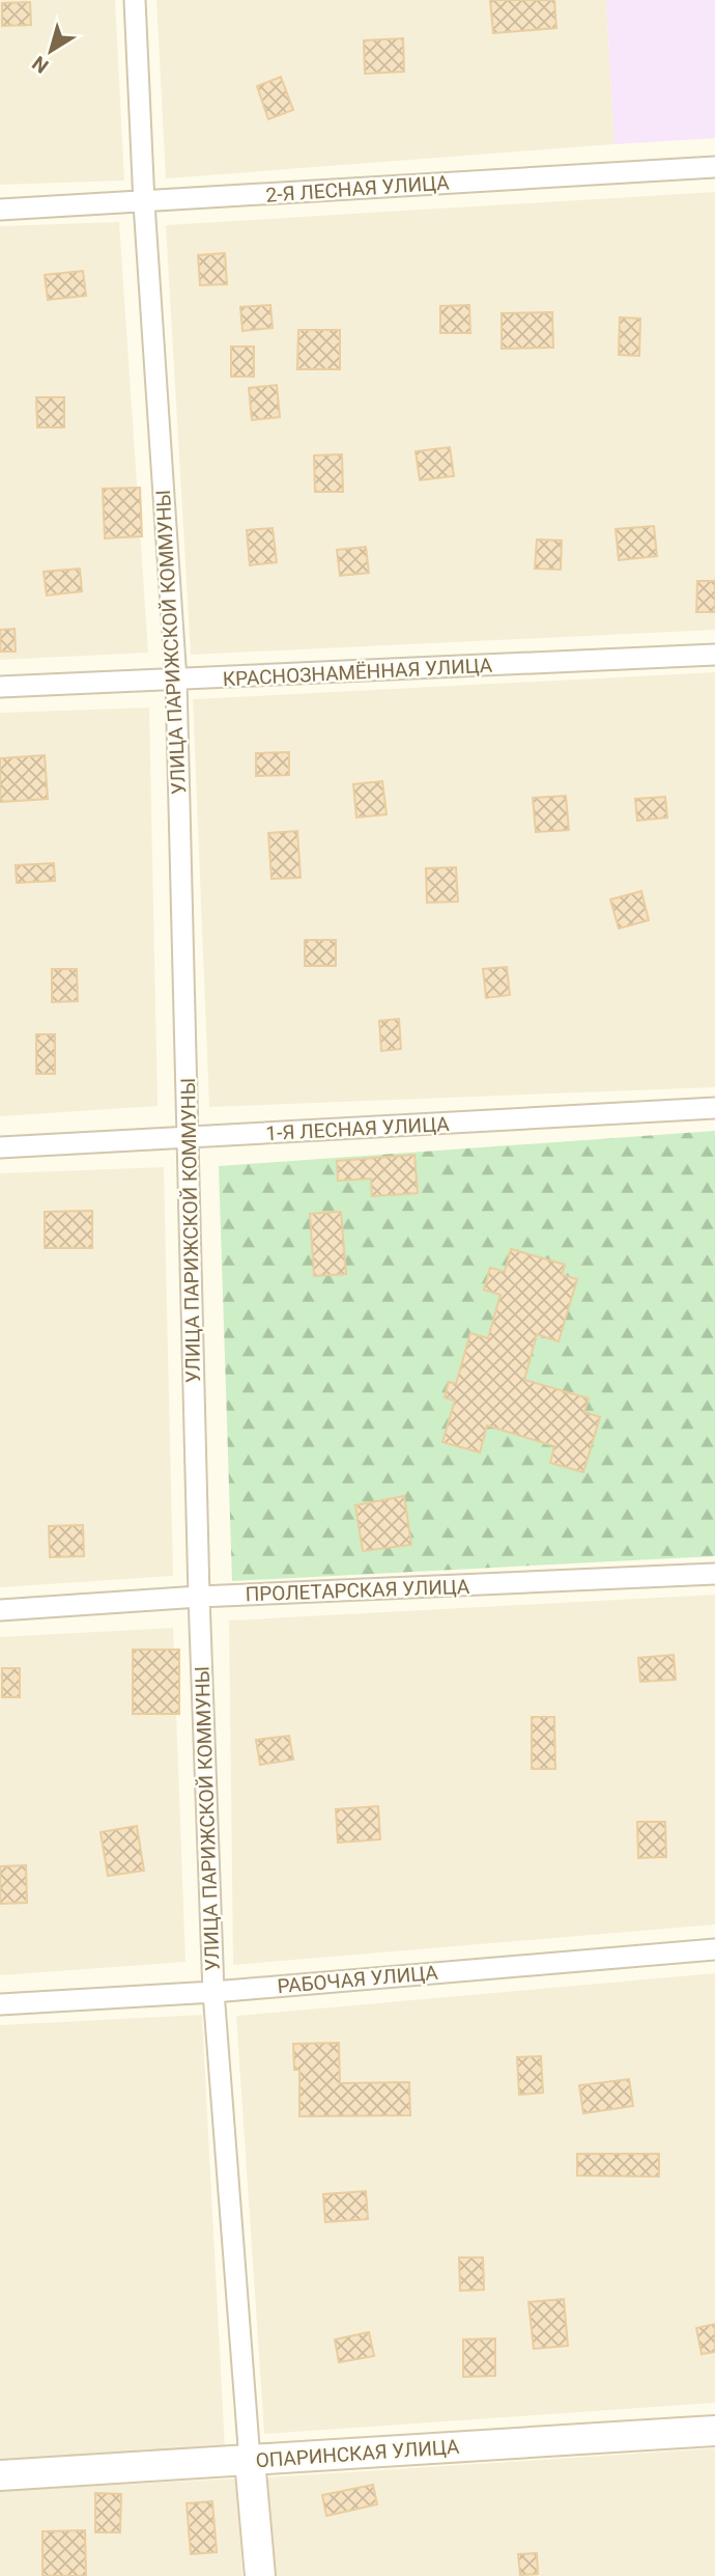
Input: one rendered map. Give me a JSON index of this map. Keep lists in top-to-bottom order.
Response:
{
  "streets": {
    "main road": ["ОПАРИНСКАЯ УЛИЦА"],
    "street": [
      "2-Я ЛЕСНАЯ УЛИЦА",
      "УЛИЦА ПАРИЖСКОЙ КОММУНЫ",
      "КРАСНОЗНАМЁННАЯ УЛИЦА",
      "1-Я ЛЕСНАЯ УЛИЦА",
      "ПРОЛЕТАРСКАЯ УЛИЦА",
      "РАБОЧАЯ УЛИЦА"
    ]
  },
  "crossings": [
    ["2-Я ЛЕСНАЯ УЛИЦА", "УЛИЦА ПАРИЖСКОЙ КОММУНЫ"],
    ["УЛИЦА ПАРИЖСКОЙ КОММУНЫ", "КРАСНОЗНАМЁННАЯ УЛИЦА"],
    ["УЛИЦА ПАРИЖСКОЙ КОММУНЫ", "1-Я ЛЕСНАЯ УЛИЦА"],
    ["УЛИЦА ПАРИЖСКОЙ КОММУНЫ", "ПРОЛЕТАРСКАЯ УЛИЦА"],
    ["УЛИЦА ПАРИЖСКОЙ КОММУНЫ", "РАБОЧАЯ УЛИЦА"],
    ["УЛИЦА ПАРИЖСКОЙ КОММУНЫ", "ОПАРИНСКАЯ УЛИЦА"]
  ],
  "north": "bottom left"
}
